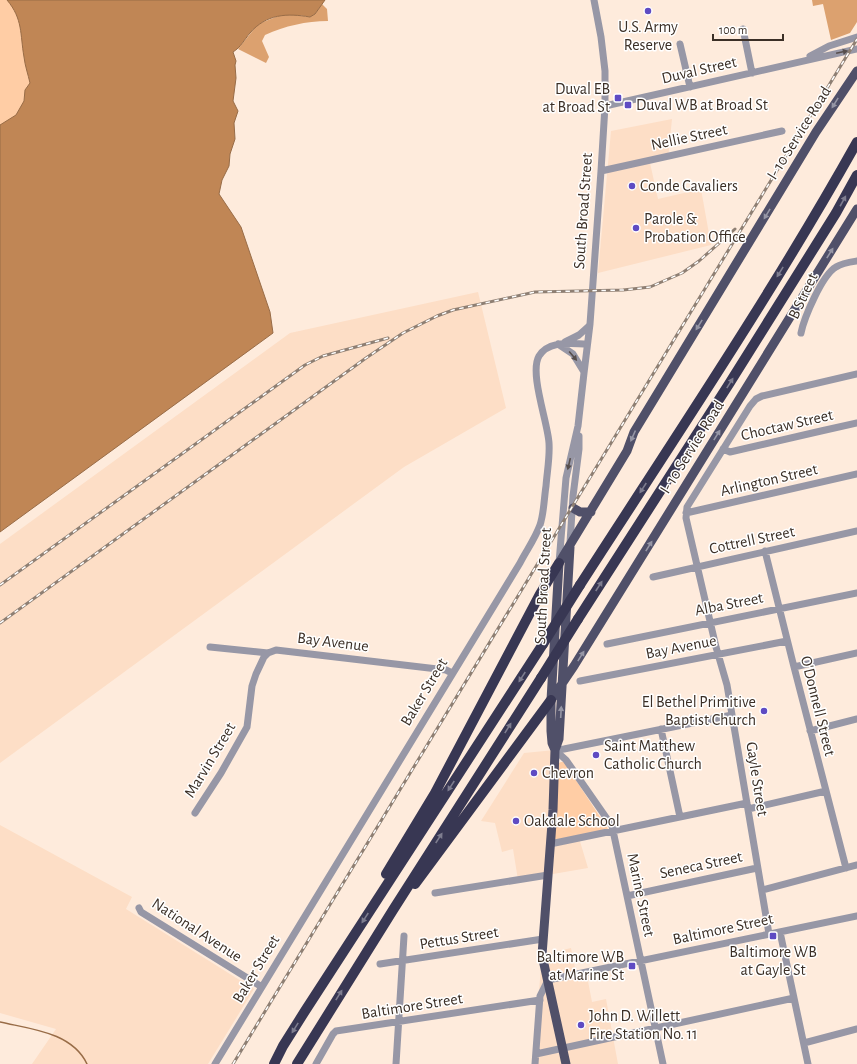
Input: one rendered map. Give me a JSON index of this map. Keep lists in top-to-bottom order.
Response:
{
  "streets": {
    "main road": ["I- 10 Service Road", "South Broad Street"],
    "street": [
      "Duval Street",
      "Nellie Street",
      "B Street",
      "Choctaw Street",
      "Arlington Street",
      "Cottrell Street",
      "Alba Street",
      "Bay Avenue",
      "Baker Street",
      "O'Donnell Street",
      "Marvin Street",
      "Gayle Street",
      "Seneca Street",
      "Marine Street",
      "Baltimore Street",
      "National Avenue",
      "Pettus Street"
    ]
  },
  "crossings": [
    ["Duval Street", "South Broad Street"],
    ["I- 10 Service Road", "South Broad Street"],
    ["Nellie Street", "South Broad Street"],
    ["South Broad Street", "Baker Street"],
    ["South Broad Street", "Marine Street"],
    ["South Broad Street", "Baltimore Street"],
    ["South Broad Street", "Pettus Street"],
    ["Arlington Street", "Gayle Street"],
    ["Cottrell Street", "O'Donnell Street"],
    ["Cottrell Street", "Gayle Street"],
    ["Alba Street", "O'Donnell Street"],
    ["Alba Street", "Gayle Street"],
    ["Bay Avenue", "Baker Street"],
    ["Bay Avenue", "O'Donnell Street"],
    ["Bay Avenue", "Marvin Street"],
    ["Bay Avenue", "Gayle Street"],
    ["Baker Street", "National Avenue"],
    ["Gayle Street", "Seneca Street"],
    ["Gayle Street", "Baltimore Street"],
    ["Seneca Street", "Marine Street"],
    ["Marine Street", "Baltimore Street"]
  ],
  "places": {
    "other": [
      "U.S. Army Reserve",
      "Conde Cavaliers",
      "Parole & Probation Office",
      "El Bethel Primitive Baptist Church",
      "Saint Matthew Catholic Church",
      "Chevron",
      "Oakdale School",
      "John D. Willett Fire Station No. 11"
    ],
    "transit": [
      "Duval EB at Broad St",
      "Duval WB at Broad St",
      "Baltimore WB at Gayle St",
      "Baltimore WB at Marine St"
    ]
  },
  "scale_bar": "100 m"
}
